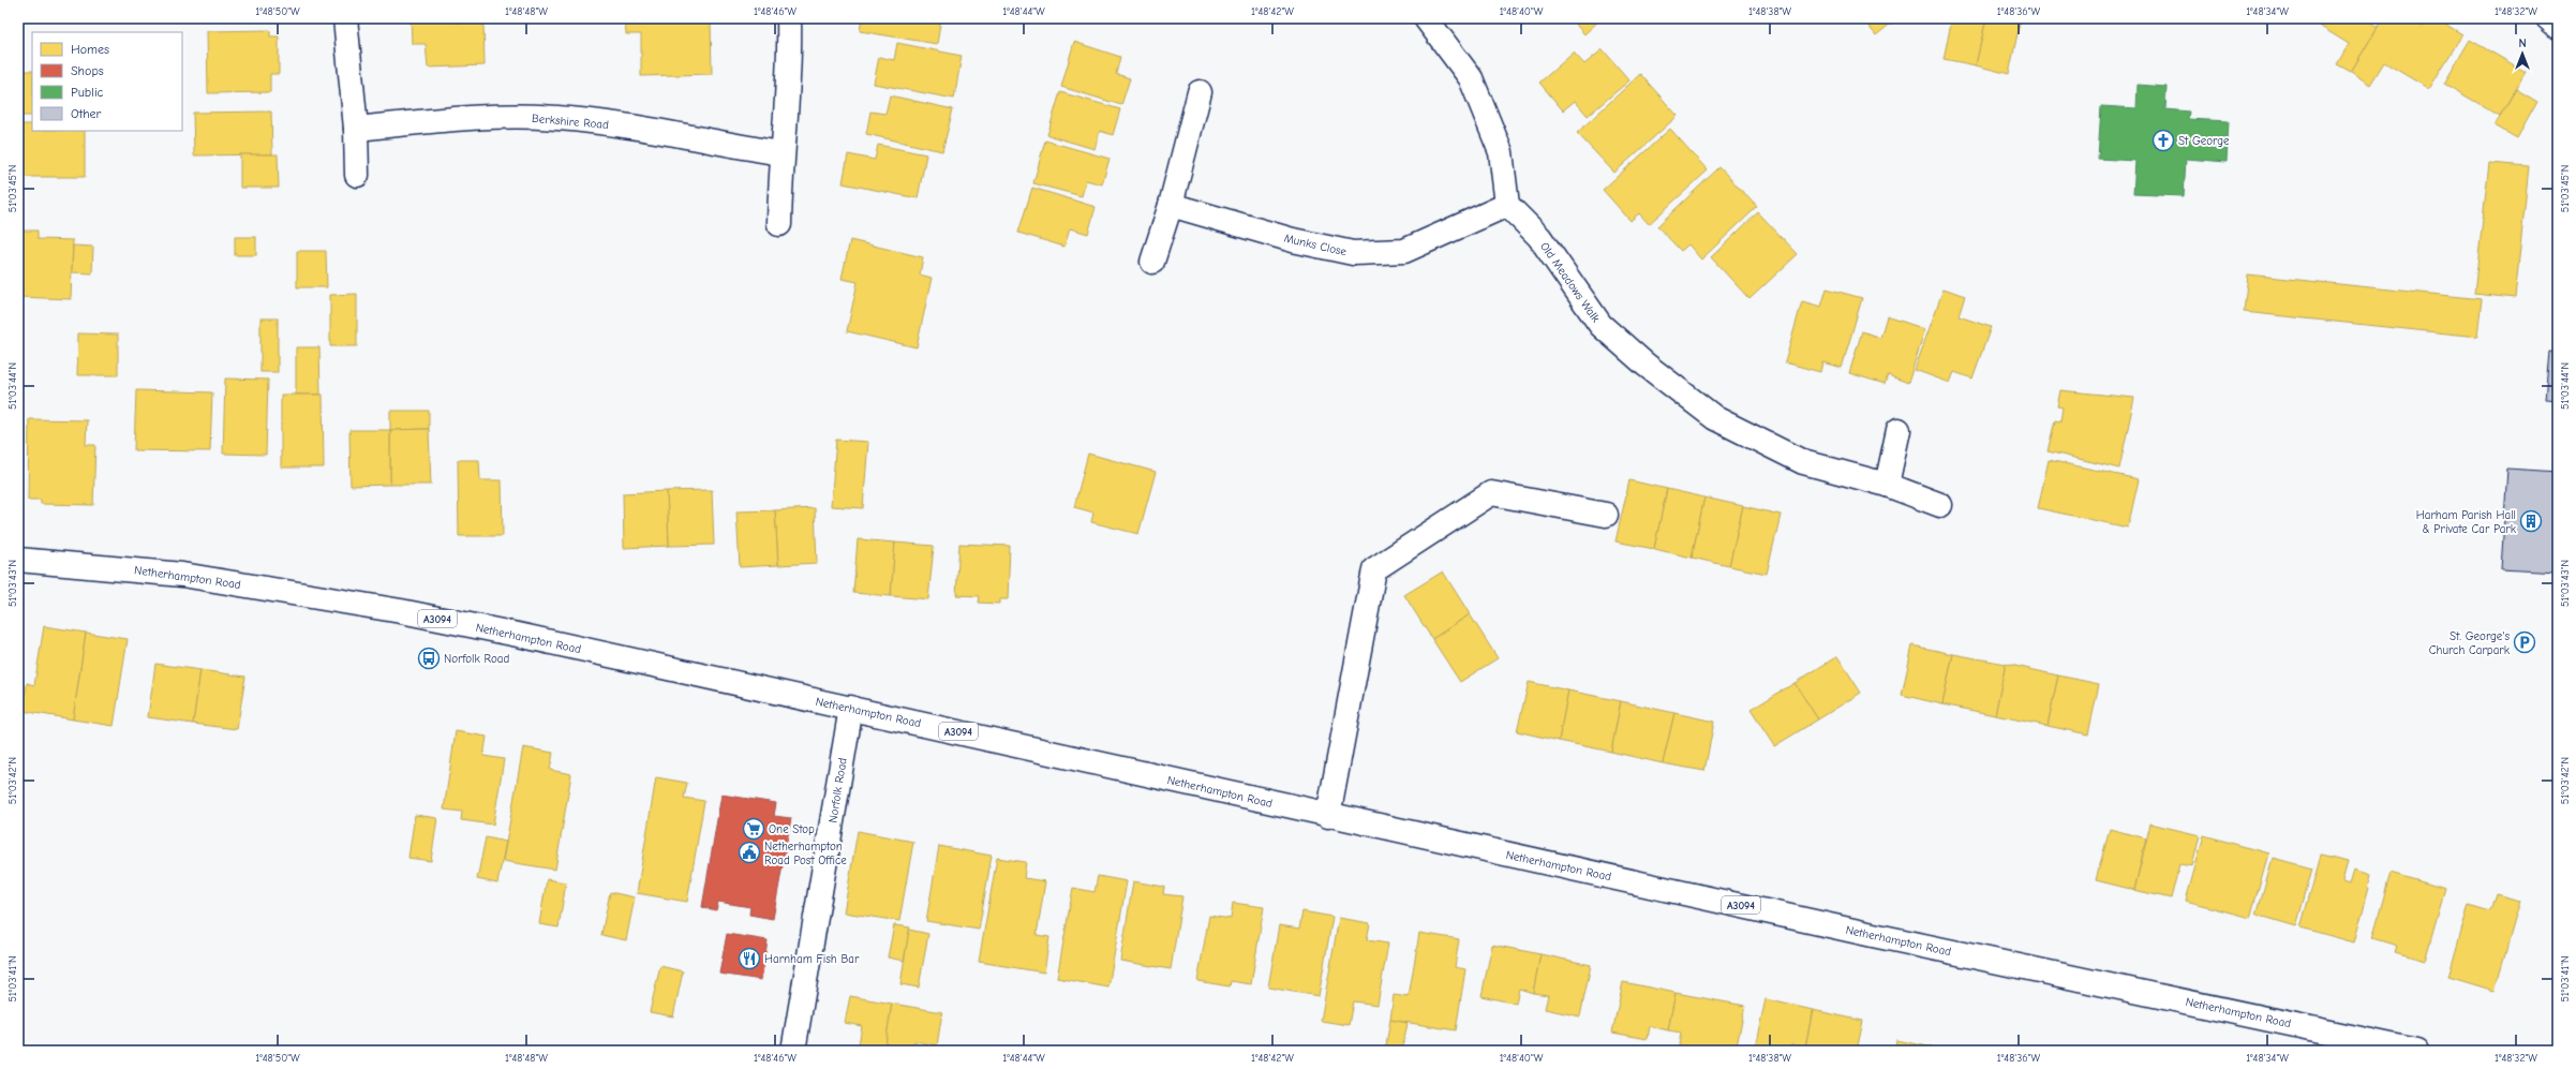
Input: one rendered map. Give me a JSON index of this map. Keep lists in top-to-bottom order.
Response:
{
  "streets": {
    "street": [
      "Berkshire Road",
      "Munks Close",
      "Old Meadows Walk",
      "Netherhampton Road",
      "A3094",
      "Norfolk Road"
    ]
  },
  "crossings": [
    ["Munks Close", "Old Meadows Walk"],
    ["Netherhampton Road", "Norfolk Road"]
  ],
  "places": {
    "church": ["St George"],
    "building": ["Harham Parish Hall & Private Car Park"],
    "parking": ["St. George's Church Carpark"],
    "bus stop": ["Norfolk Road"],
    "supermarket": ["One Stop"],
    "public building": ["Netherhampton Road Post Office"],
    "restaurant": ["Harnham Fish Bar"]
  },
  "legend": [
    "Homes",
    "Shops",
    "Public",
    "Other"
  ],
  "north": "top",
  "coordinates": [
    "1°48'50\"W",
    "1°48'48\"W",
    "1°48'46\"W",
    "1°48'44\"W",
    "1°48'42\"W",
    "1°48'40\"W",
    "1°48'38\"W",
    "1°48'36\"W",
    "1°48'34\"W",
    "1°48'32\"W",
    "51°03'45\"N",
    "51°03'44\"N",
    "51°03'43\"N",
    "51°03'42\"N",
    "51°03'41\"N"
  ]
}
